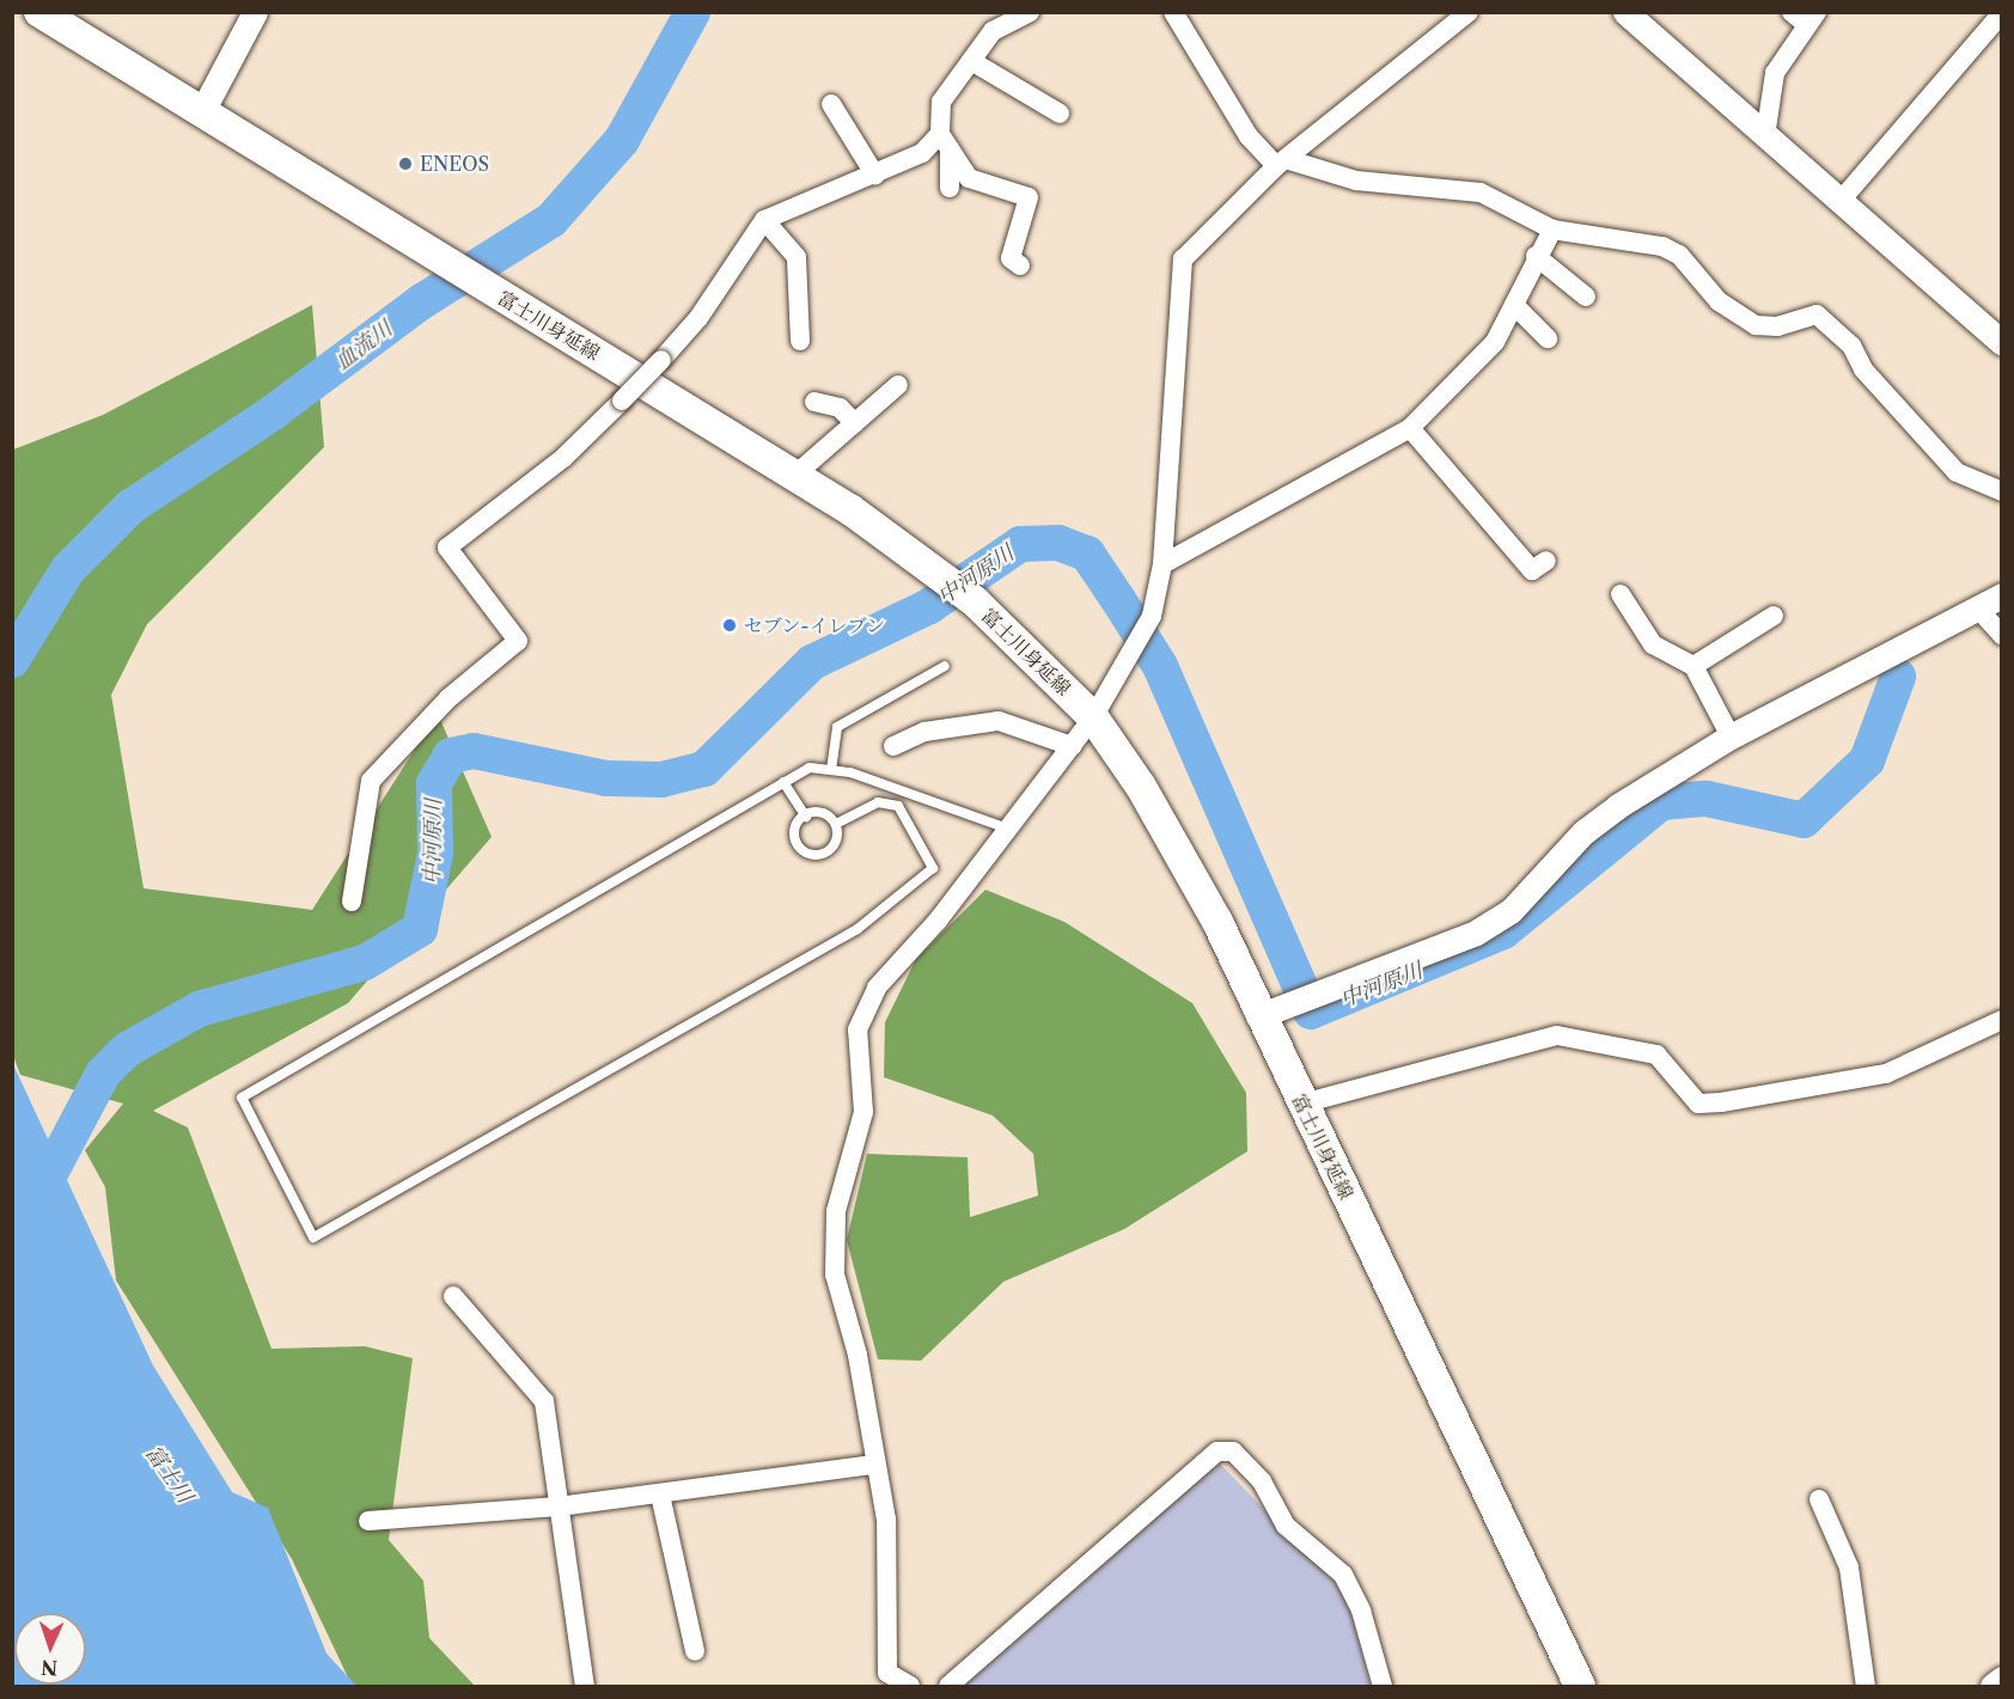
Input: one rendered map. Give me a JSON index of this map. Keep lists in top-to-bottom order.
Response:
{
  "streets": {
    "main road": ["富士川身延線"]
  },
  "water": ["血流川", "中河原川", "富士川"],
  "places": ["ENEOS", "セブン-イレブン"],
  "north": "bottom"
}
